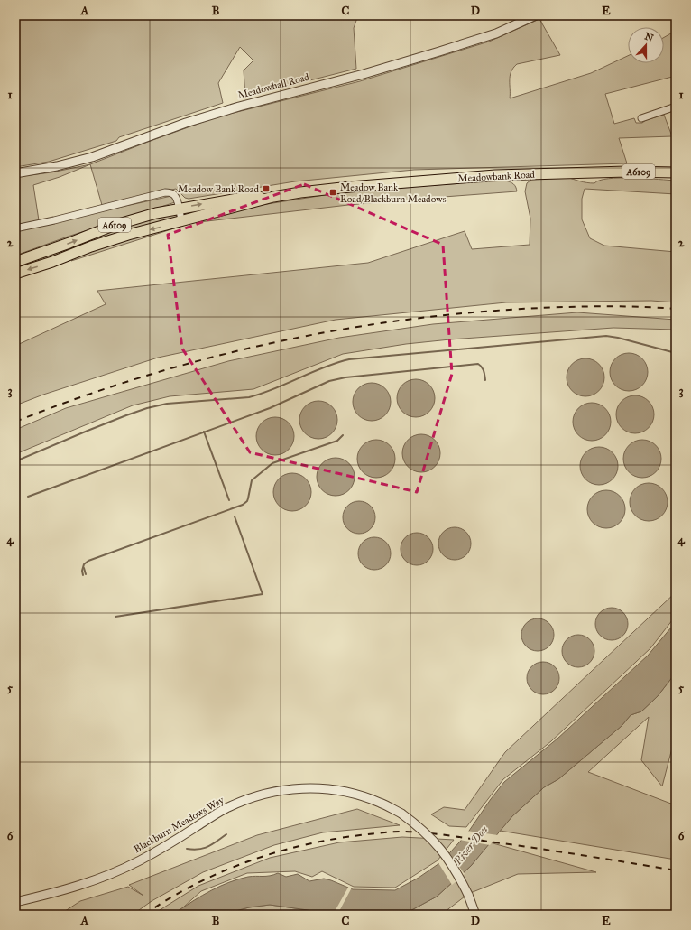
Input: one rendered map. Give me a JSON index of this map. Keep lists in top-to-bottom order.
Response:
{
  "streets": {
    "main road": ["A6109", "Meadowbank Road"],
    "street": ["Meadowhall Road", "Blackburn Meadows Way"]
  },
  "crossings": [
    ["A6109", "Meadowbank Road"]
  ],
  "water": ["River Don"],
  "places": {
    "transit": ["Meadow Bank Road", "Meadow Bank Road/Blackburn Meadows"]
  },
  "north": "top",
  "grid": {
    "columns": [
      "A",
      "B",
      "C",
      "D",
      "E"
    ],
    "rows": [
      "1",
      "2",
      "3",
      "4",
      "5",
      "6"
    ]
  }
}
